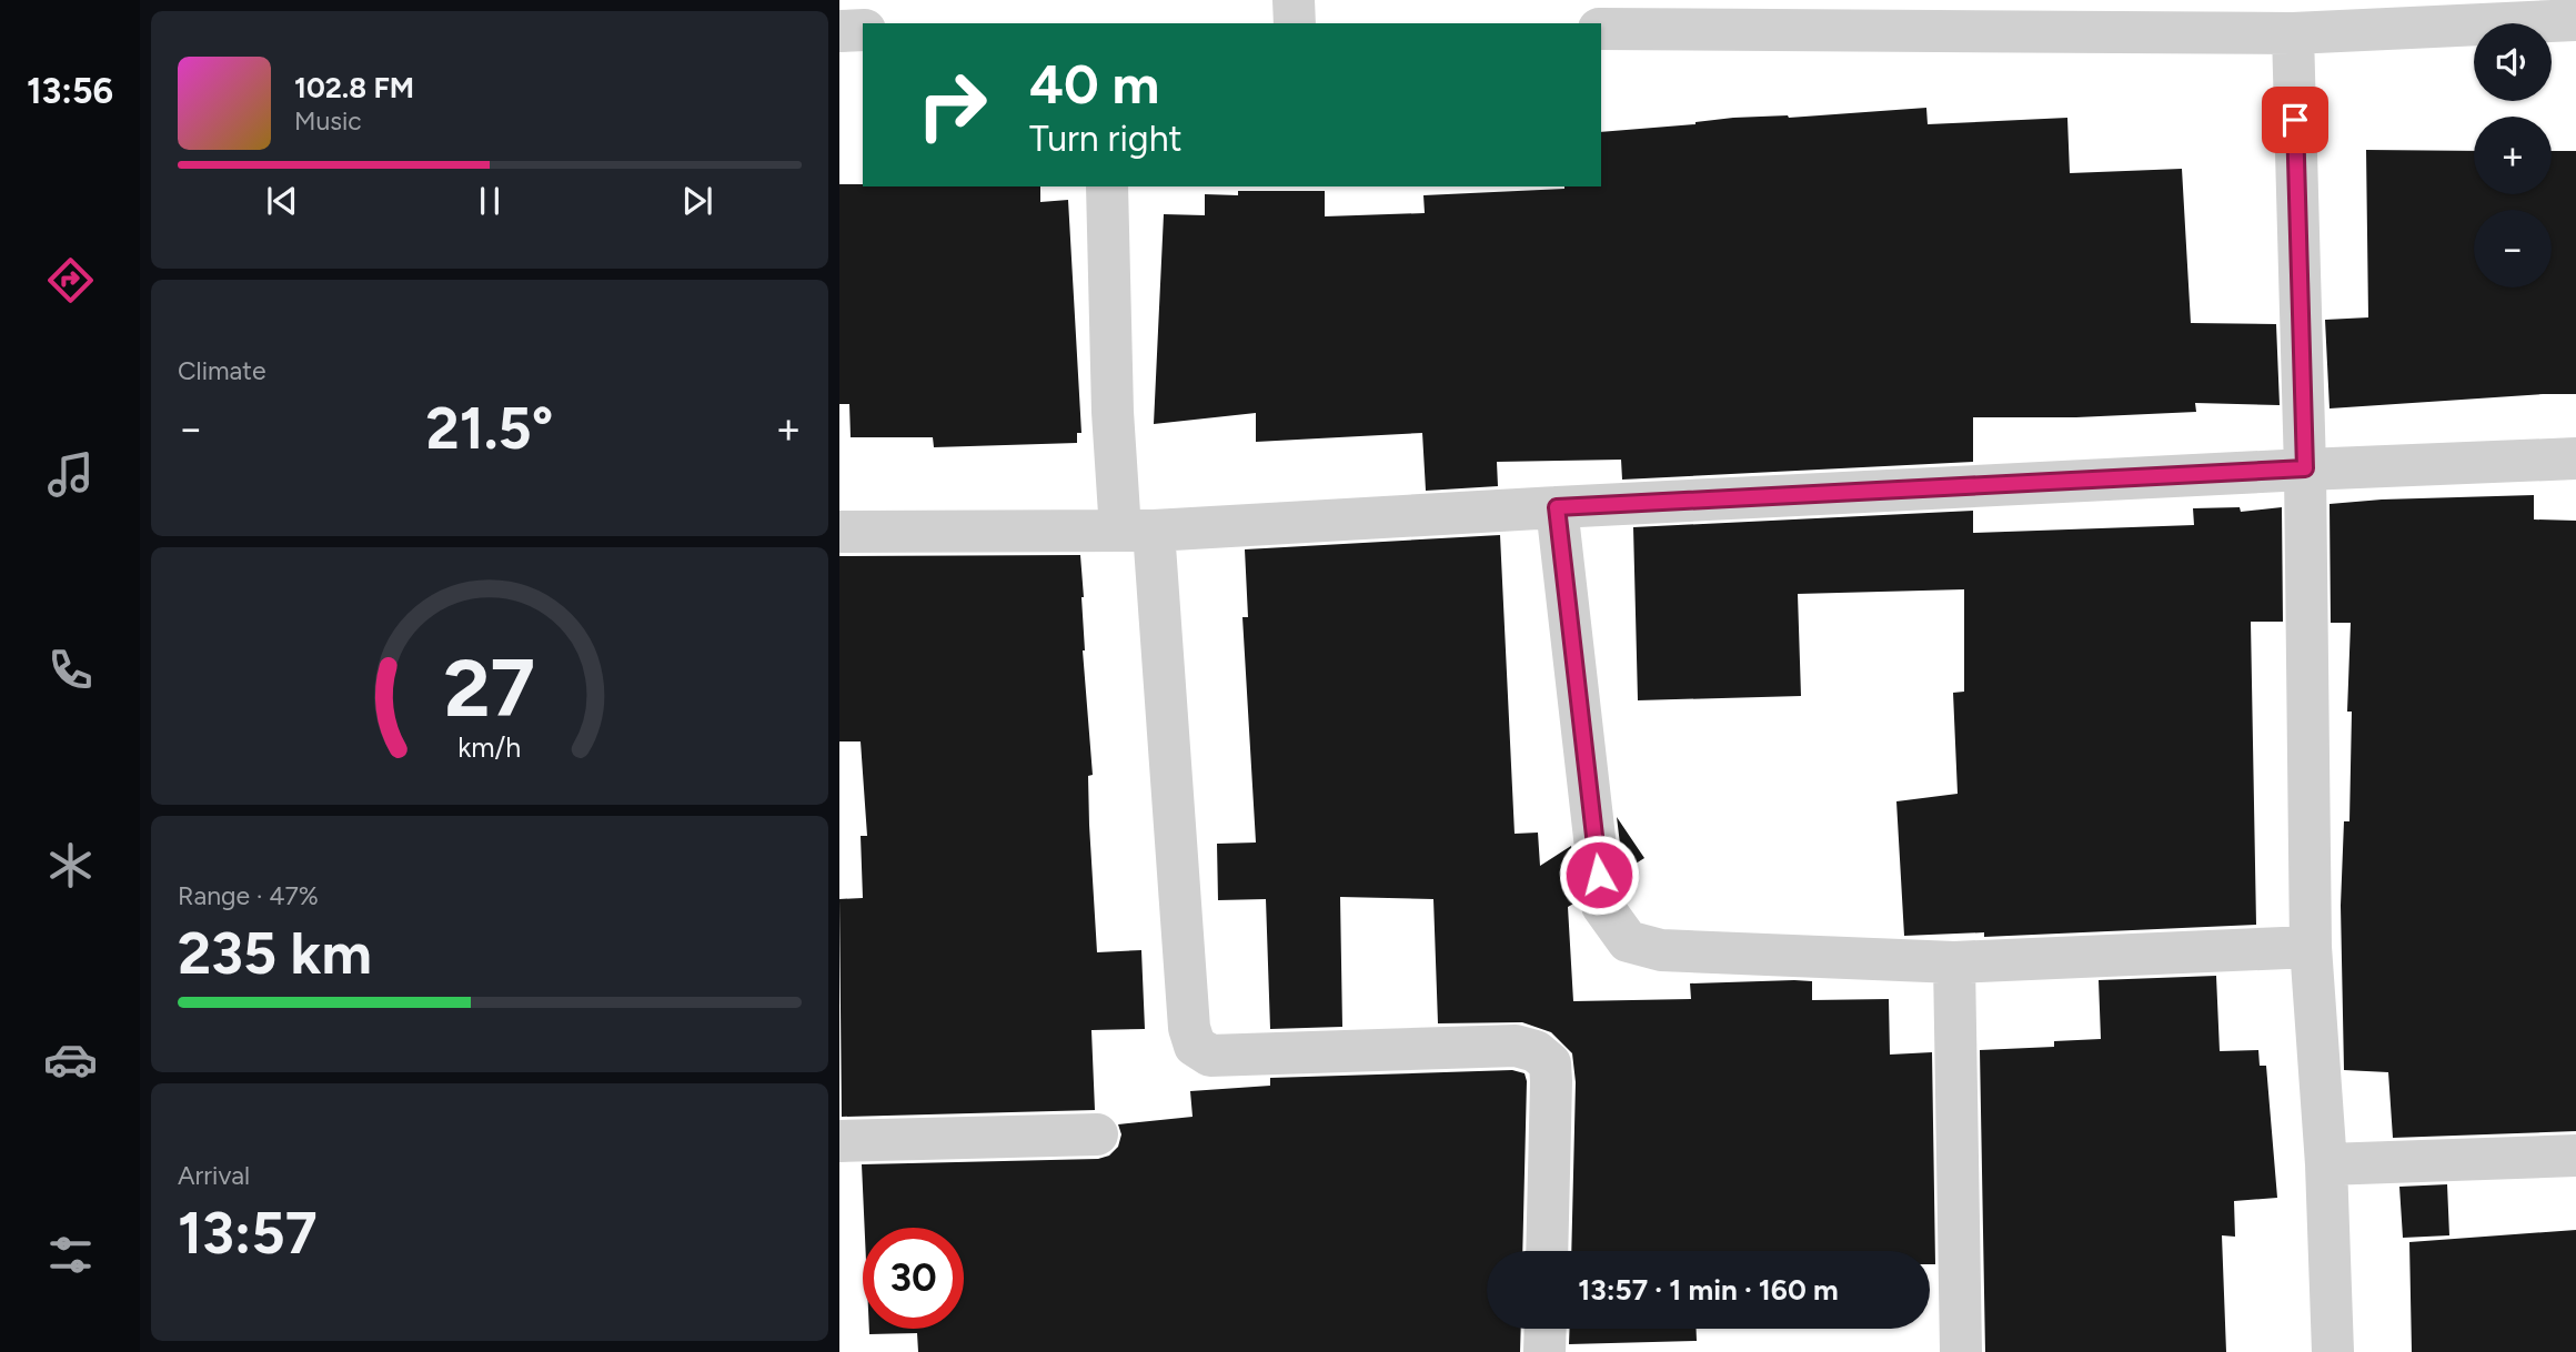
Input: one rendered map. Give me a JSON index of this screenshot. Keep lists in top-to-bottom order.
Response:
{
  "page": {
    "tabs": "13:56",
    "map_buttons": ["+", "−"],
    "turn": ["40 m", "Turn right"],
    "song": ["102.8 FM", "Music"],
    "tile": [
      "Climate",
      ["Range · 47%", "235 km"],
      ["Arrival", "13:57"]
    ],
    "heat": ["−", "21.5°", "+"],
    "limit": "30",
    "trip": "13:57 · 1 min · 160 m",
    "gauge": ["27", "km/h"]
  }
}
